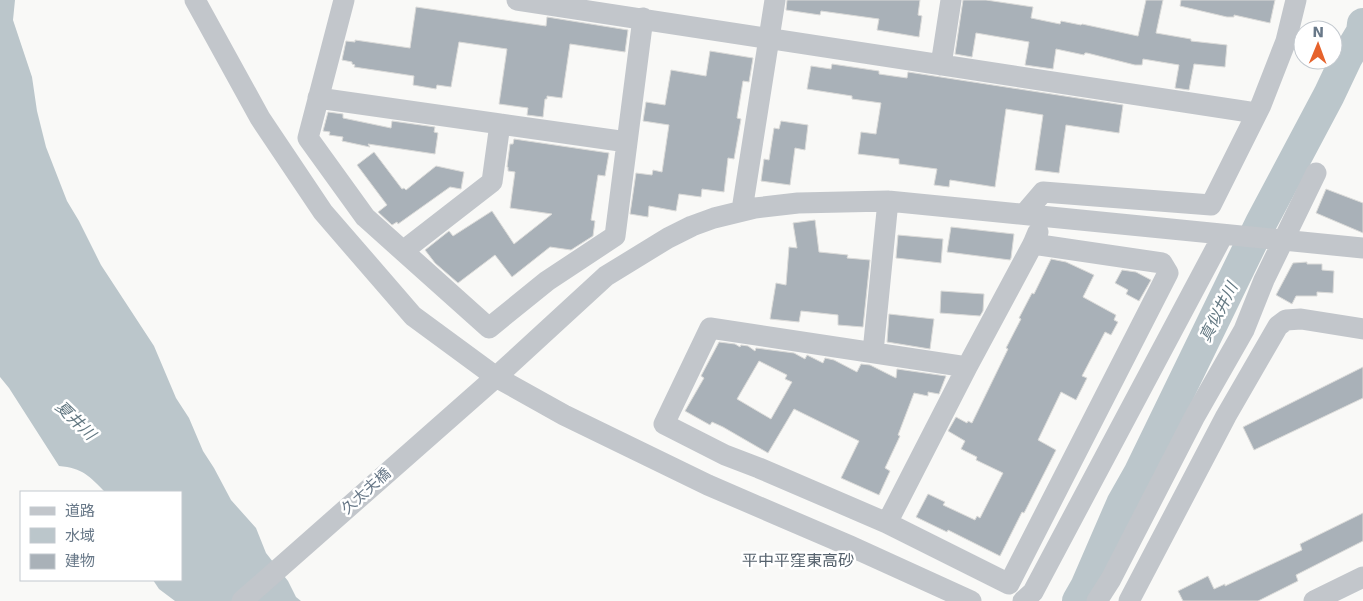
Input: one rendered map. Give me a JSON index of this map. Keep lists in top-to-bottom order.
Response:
{
  "streets": {
    "street": ["久太夫橋"]
  },
  "districts": ["平中平窪東高砂"],
  "water": ["真似井川", "夏井川"],
  "legend": ["道路", "水域", "建物"],
  "north": "top"
}
